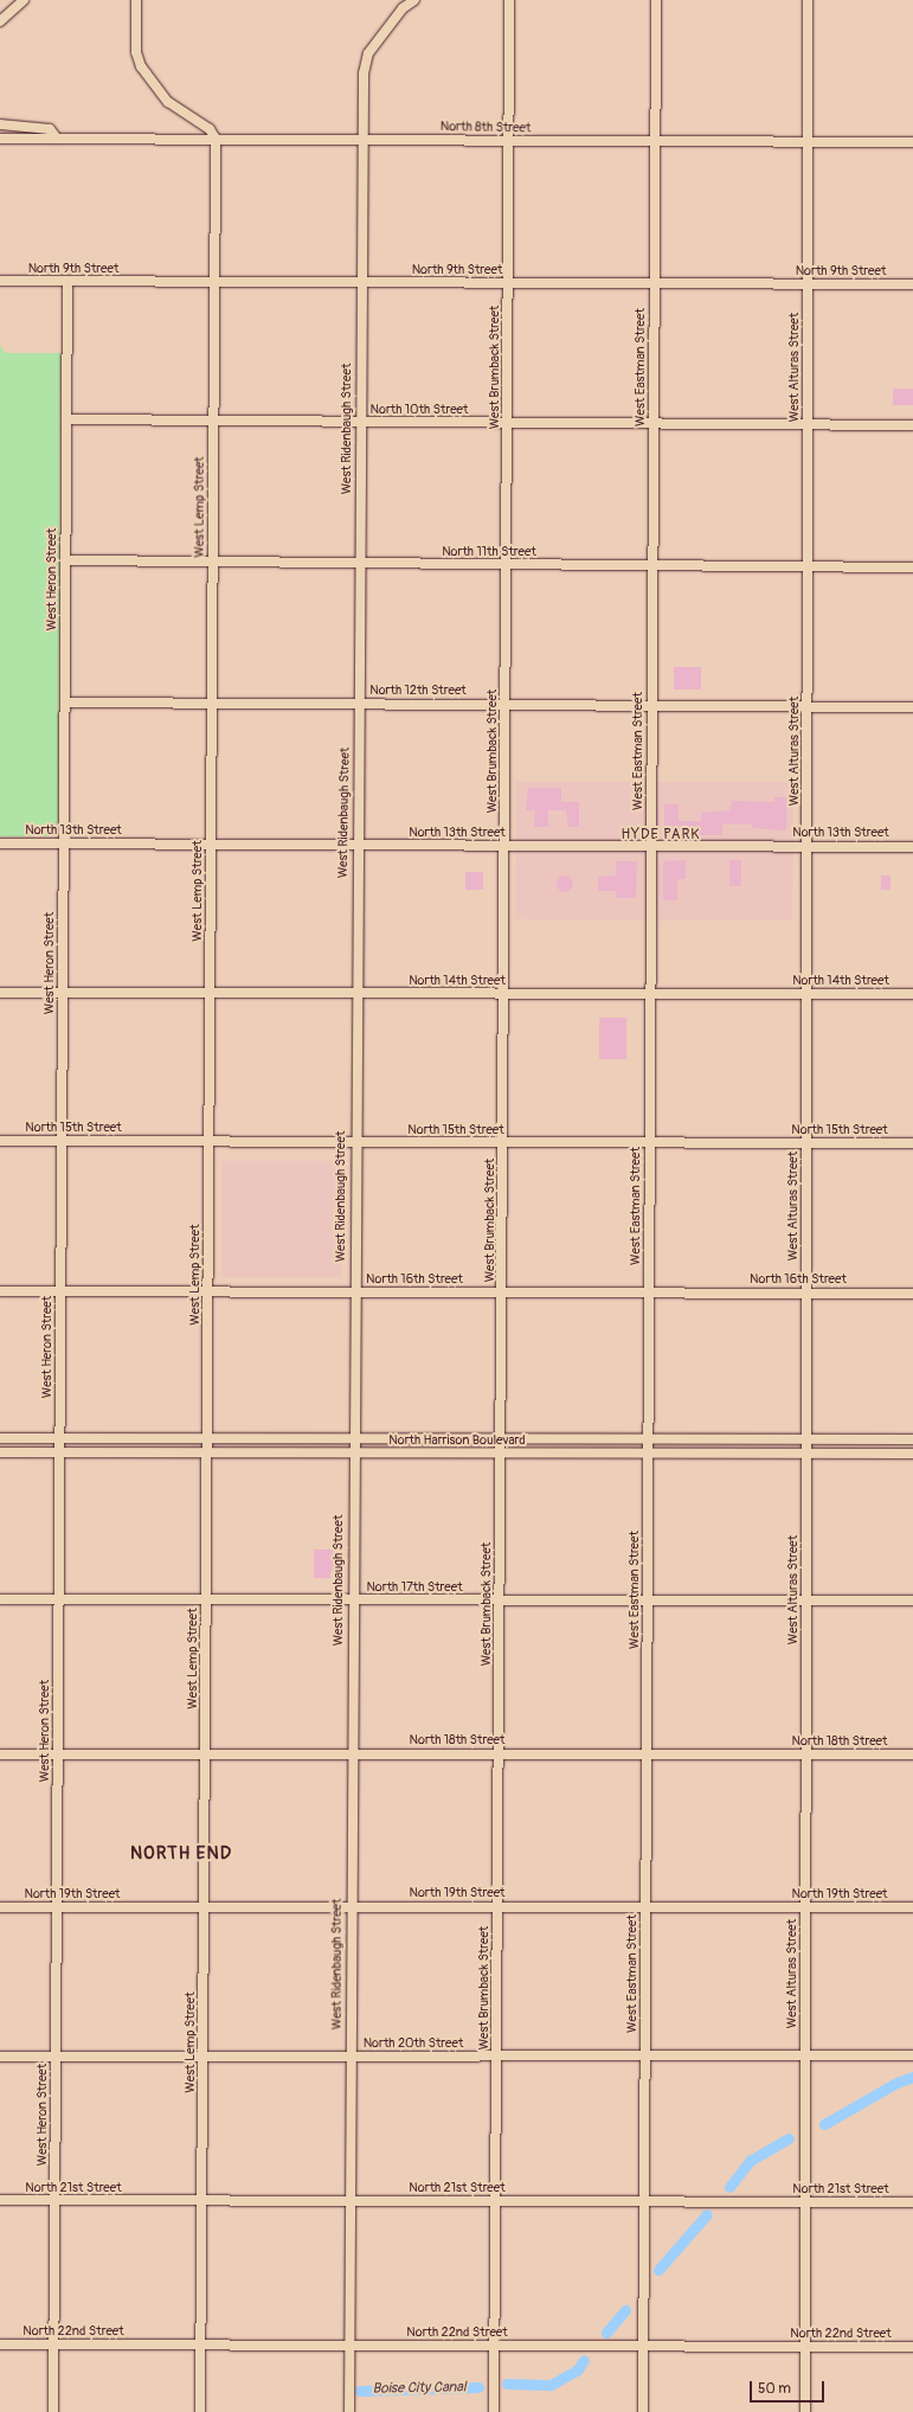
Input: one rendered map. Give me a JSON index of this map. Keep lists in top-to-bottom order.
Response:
{
  "streets": {
    "street": [
      "North 8th Street",
      "North 9th Street",
      "West Brumback Street",
      "West Eastman Street",
      "West Alturas Street",
      "North 10th Street",
      "West Ridenbaugh Street",
      "West Lemp Street",
      "North 11th Street",
      "West Heron Street",
      "North 12th Street",
      "North 13th Street",
      "North 14th Street",
      "North 15th Street",
      "North 16th Street",
      "North Harrison Boulevard",
      "North 17th Street",
      "North 18th Street",
      "North 19th Street",
      "North 20th Street",
      "North 21st Street",
      "North 22nd Street"
    ]
  },
  "crossings": [
    ["North 8th Street", "West Brumback Street"],
    ["North 8th Street", "West Eastman Street"],
    ["North 8th Street", "West Alturas Street"],
    ["North 8th Street", "West Ridenbaugh Street"],
    ["North 8th Street", "West Lemp Street"],
    ["North 9th Street", "West Brumback Street"],
    ["North 9th Street", "West Eastman Street"],
    ["North 9th Street", "West Alturas Street"],
    ["North 9th Street", "West Ridenbaugh Street"],
    ["North 9th Street", "West Lemp Street"],
    ["North 9th Street", "West Heron Street"],
    ["West Brumback Street", "North 10th Street"],
    ["West Brumback Street", "North 11th Street"],
    ["West Brumback Street", "North 12th Street"],
    ["West Brumback Street", "North 13th Street"],
    ["West Brumback Street", "North 14th Street"],
    ["West Brumback Street", "North 15th Street"],
    ["West Brumback Street", "North 16th Street"],
    ["West Brumback Street", "North Harrison Boulevard"],
    ["West Brumback Street", "North 17th Street"],
    ["West Brumback Street", "North 18th Street"],
    ["West Brumback Street", "North 19th Street"],
    ["West Brumback Street", "North 20th Street"],
    ["West Brumback Street", "North 21st Street"],
    ["West Brumback Street", "North 22nd Street"],
    ["West Eastman Street", "North 10th Street"],
    ["West Eastman Street", "North 11th Street"],
    ["West Eastman Street", "North 12th Street"],
    ["West Eastman Street", "North 13th Street"],
    ["West Eastman Street", "North 14th Street"],
    ["West Eastman Street", "North 15th Street"],
    ["West Eastman Street", "North 16th Street"],
    ["West Eastman Street", "North Harrison Boulevard"],
    ["West Eastman Street", "North 17th Street"],
    ["West Eastman Street", "North 18th Street"],
    ["West Eastman Street", "North 19th Street"],
    ["West Eastman Street", "North 20th Street"],
    ["West Eastman Street", "North 21st Street"],
    ["West Eastman Street", "North 22nd Street"],
    ["West Alturas Street", "North 10th Street"],
    ["West Alturas Street", "North 11th Street"],
    ["West Alturas Street", "North 12th Street"],
    ["West Alturas Street", "North 13th Street"],
    ["West Alturas Street", "North 14th Street"],
    ["West Alturas Street", "North 15th Street"],
    ["West Alturas Street", "North 16th Street"],
    ["West Alturas Street", "North Harrison Boulevard"],
    ["West Alturas Street", "North 17th Street"],
    ["West Alturas Street", "North 18th Street"],
    ["West Alturas Street", "North 19th Street"],
    ["West Alturas Street", "North 20th Street"],
    ["West Alturas Street", "North 21st Street"],
    ["West Alturas Street", "North 22nd Street"],
    ["North 10th Street", "West Ridenbaugh Street"],
    ["North 10th Street", "West Lemp Street"],
    ["North 10th Street", "West Heron Street"],
    ["West Ridenbaugh Street", "North 11th Street"],
    ["West Ridenbaugh Street", "North 12th Street"],
    ["West Ridenbaugh Street", "North 13th Street"],
    ["West Ridenbaugh Street", "North 14th Street"],
    ["West Ridenbaugh Street", "North 15th Street"],
    ["West Ridenbaugh Street", "North 16th Street"],
    ["West Ridenbaugh Street", "North Harrison Boulevard"],
    ["West Ridenbaugh Street", "North 17th Street"],
    ["West Ridenbaugh Street", "North 18th Street"],
    ["West Ridenbaugh Street", "North 19th Street"],
    ["West Ridenbaugh Street", "North 20th Street"],
    ["West Ridenbaugh Street", "North 21st Street"],
    ["West Ridenbaugh Street", "North 22nd Street"],
    ["West Lemp Street", "North 11th Street"],
    ["West Lemp Street", "North 12th Street"],
    ["West Lemp Street", "North 13th Street"],
    ["West Lemp Street", "North 14th Street"],
    ["West Lemp Street", "North 15th Street"],
    ["West Lemp Street", "North 16th Street"],
    ["West Lemp Street", "North Harrison Boulevard"],
    ["West Lemp Street", "North 17th Street"],
    ["West Lemp Street", "North 18th Street"],
    ["West Lemp Street", "North 19th Street"],
    ["West Lemp Street", "North 20th Street"],
    ["West Lemp Street", "North 21st Street"],
    ["West Lemp Street", "North 22nd Street"],
    ["North 11th Street", "West Heron Street"],
    ["West Heron Street", "North 12th Street"],
    ["West Heron Street", "North 13th Street"],
    ["West Heron Street", "North 14th Street"],
    ["West Heron Street", "North 15th Street"],
    ["West Heron Street", "North 16th Street"],
    ["West Heron Street", "North Harrison Boulevard"],
    ["West Heron Street", "North 17th Street"],
    ["West Heron Street", "North 18th Street"],
    ["West Heron Street", "North 19th Street"],
    ["West Heron Street", "North 20th Street"],
    ["West Heron Street", "North 21st Street"],
    ["West Heron Street", "North 22nd Street"]
  ],
  "districts": ["HYDE PARK", "NORTH END"],
  "water": ["Boise City Canal"],
  "scale_bar": "50 m"
}
